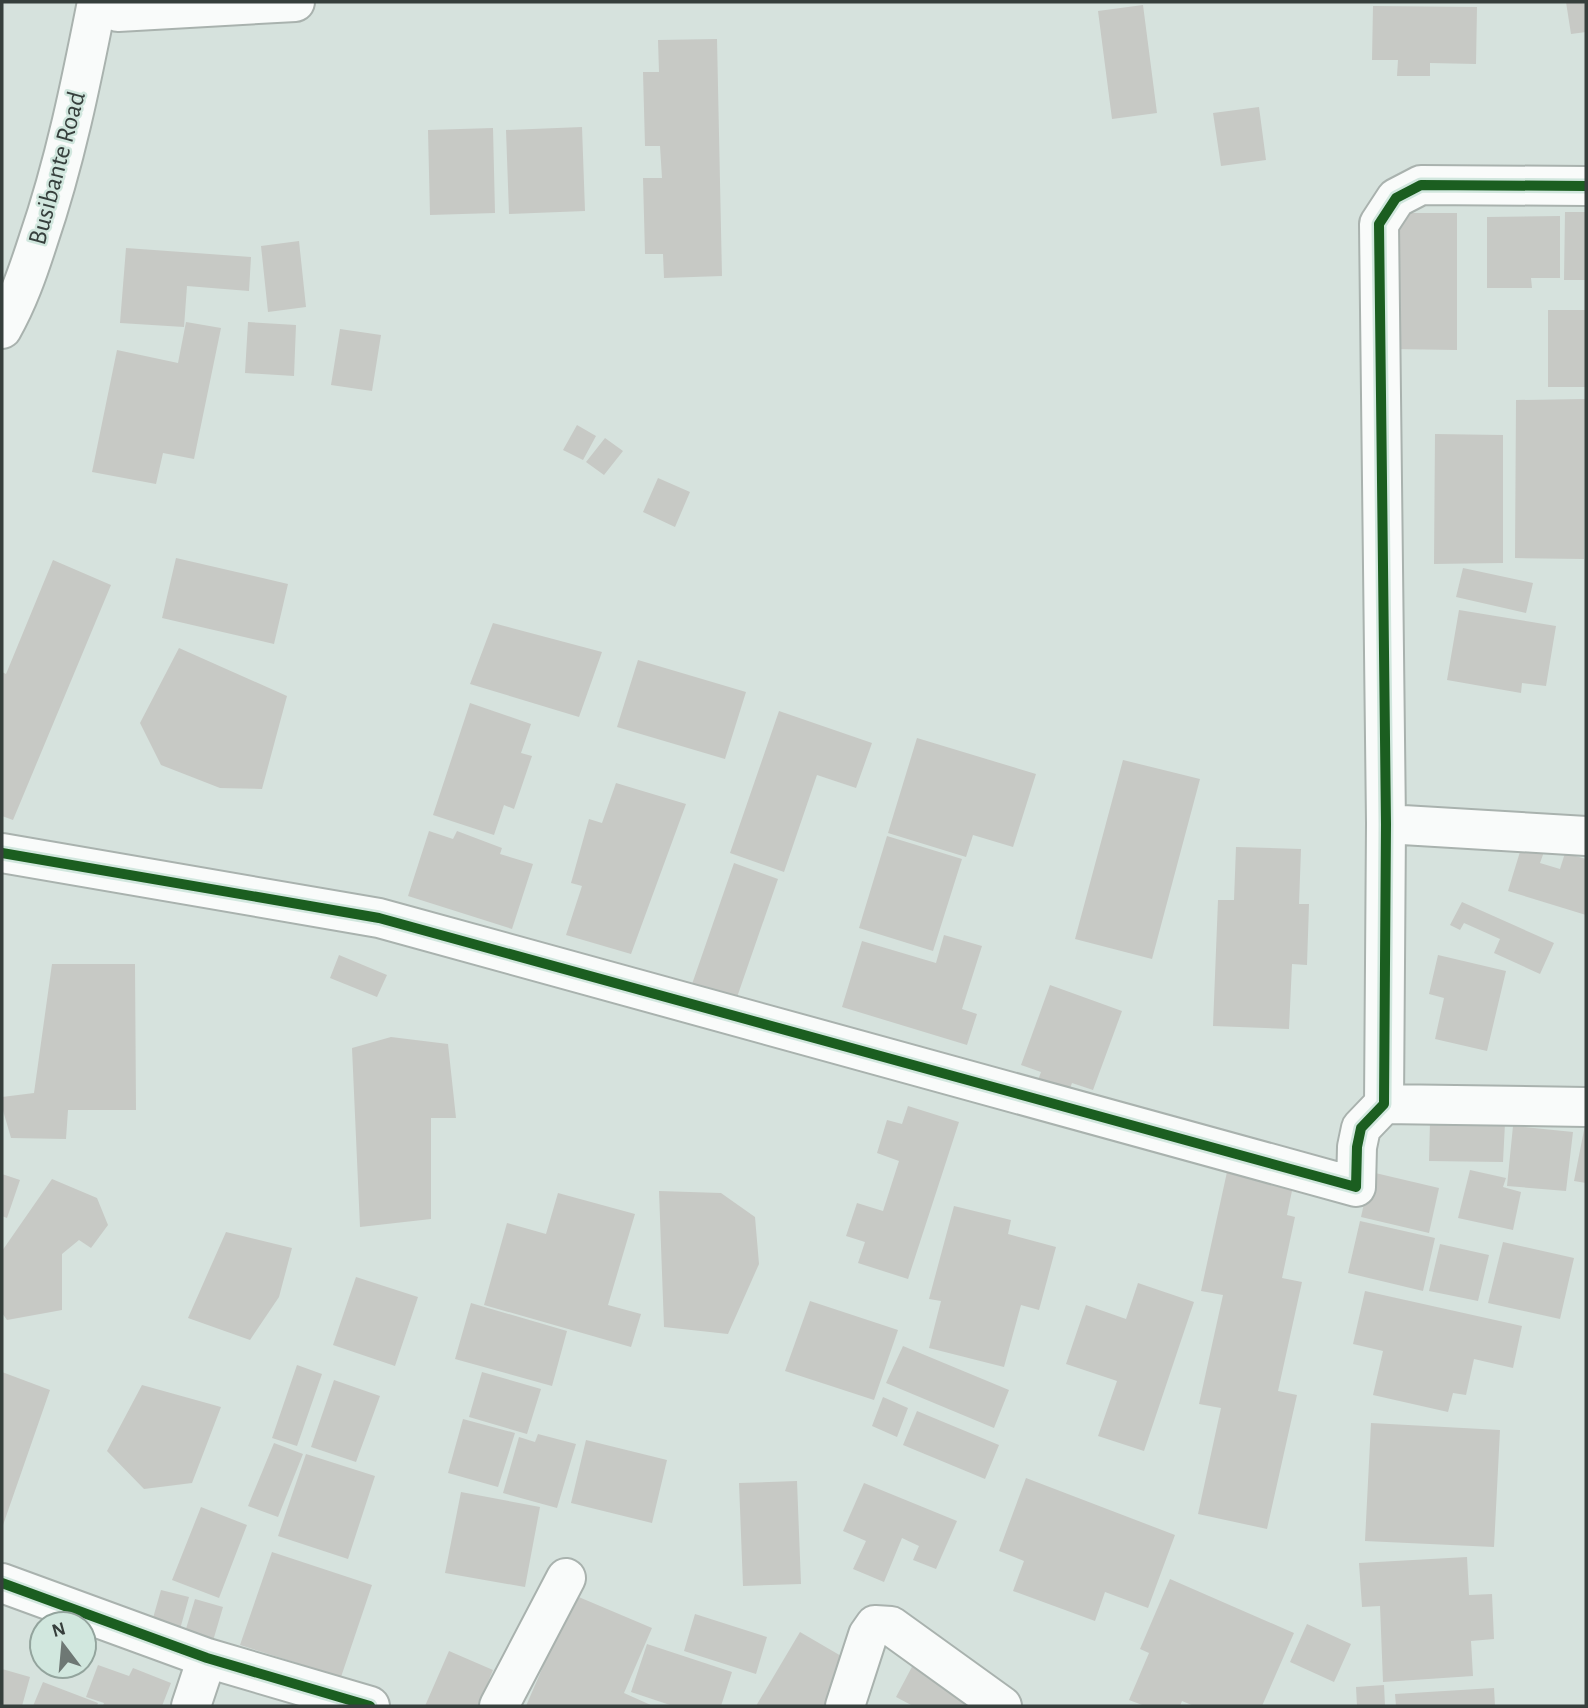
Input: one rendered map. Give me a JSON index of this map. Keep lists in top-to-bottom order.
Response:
{
  "streets": {
    "street": ["Busibante Road"]
  },
  "north": "top"
}
